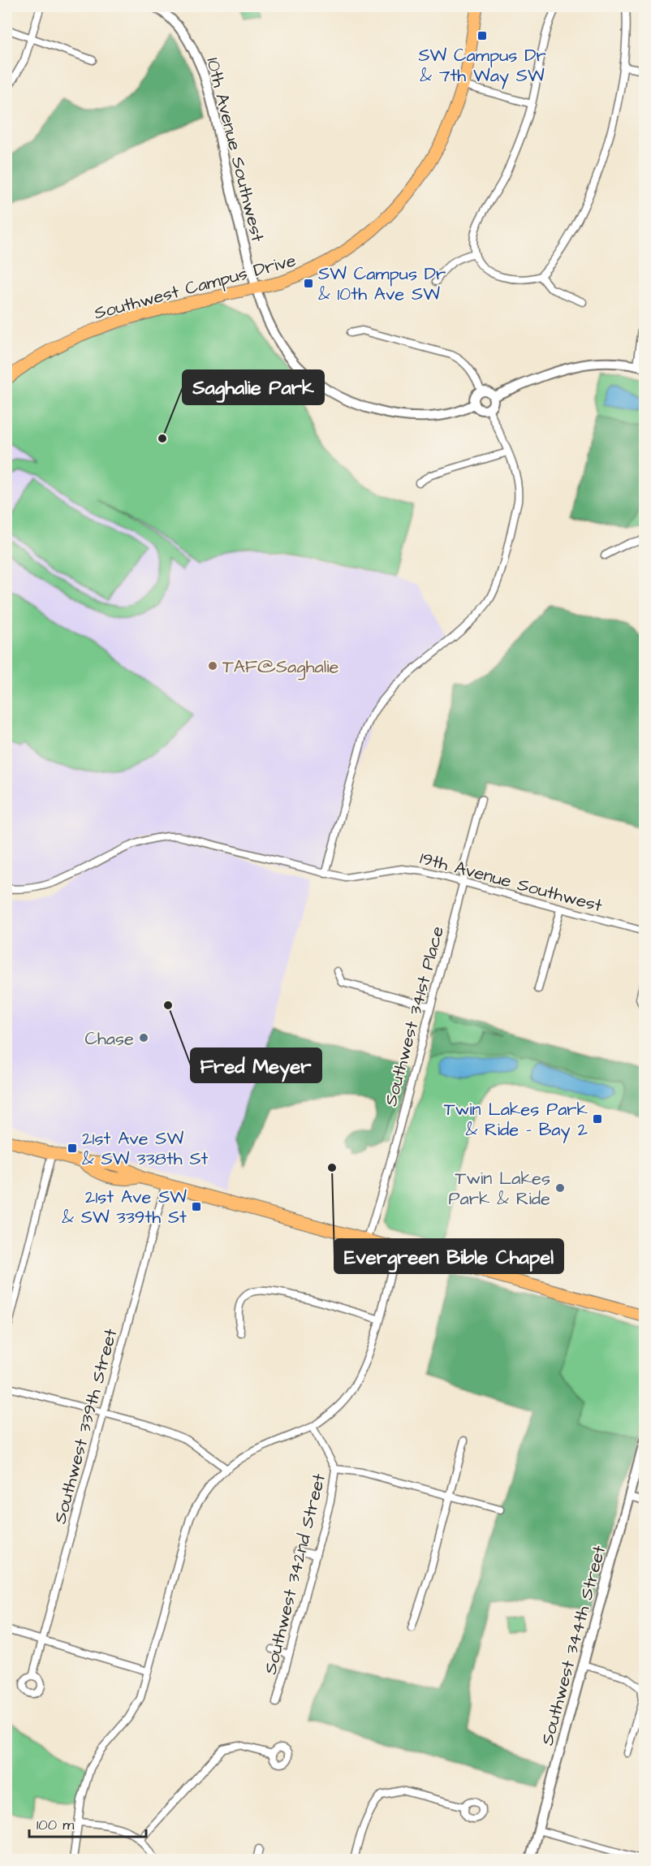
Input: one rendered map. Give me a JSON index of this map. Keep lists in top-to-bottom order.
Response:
{
  "streets": {
    "main road": ["Southwest Campus Drive"],
    "street": [
      "10th Avenue Southwest",
      "19th Avenue Southwest",
      "Southwest 341st Place",
      "Southwest 339th Street",
      "Southwest 342nd Street",
      "Southwest 344th Street"
    ]
  },
  "crossings": [
    ["10th Avenue Southwest", "Southwest Campus Drive"],
    ["19th Avenue Southwest", "Southwest 341st Place"]
  ],
  "places": {
    "transit": [
      "SW Campus Dr & 7th Way SW",
      "SW Campus Dr & 10th Ave SW",
      "Twin Lakes Park & Ride - Bay 2",
      "21st Ave SW & SW 338th St",
      "21st Ave SW & SW 339th St"
    ],
    "other": [
      "Saghalie Park",
      "TAF@Saghalie",
      "Fred Meyer",
      "Chase",
      "Evergreen Bible Chapel",
      "Twin Lakes Park & Ride"
    ]
  },
  "scale_bar": "100 m"
}
